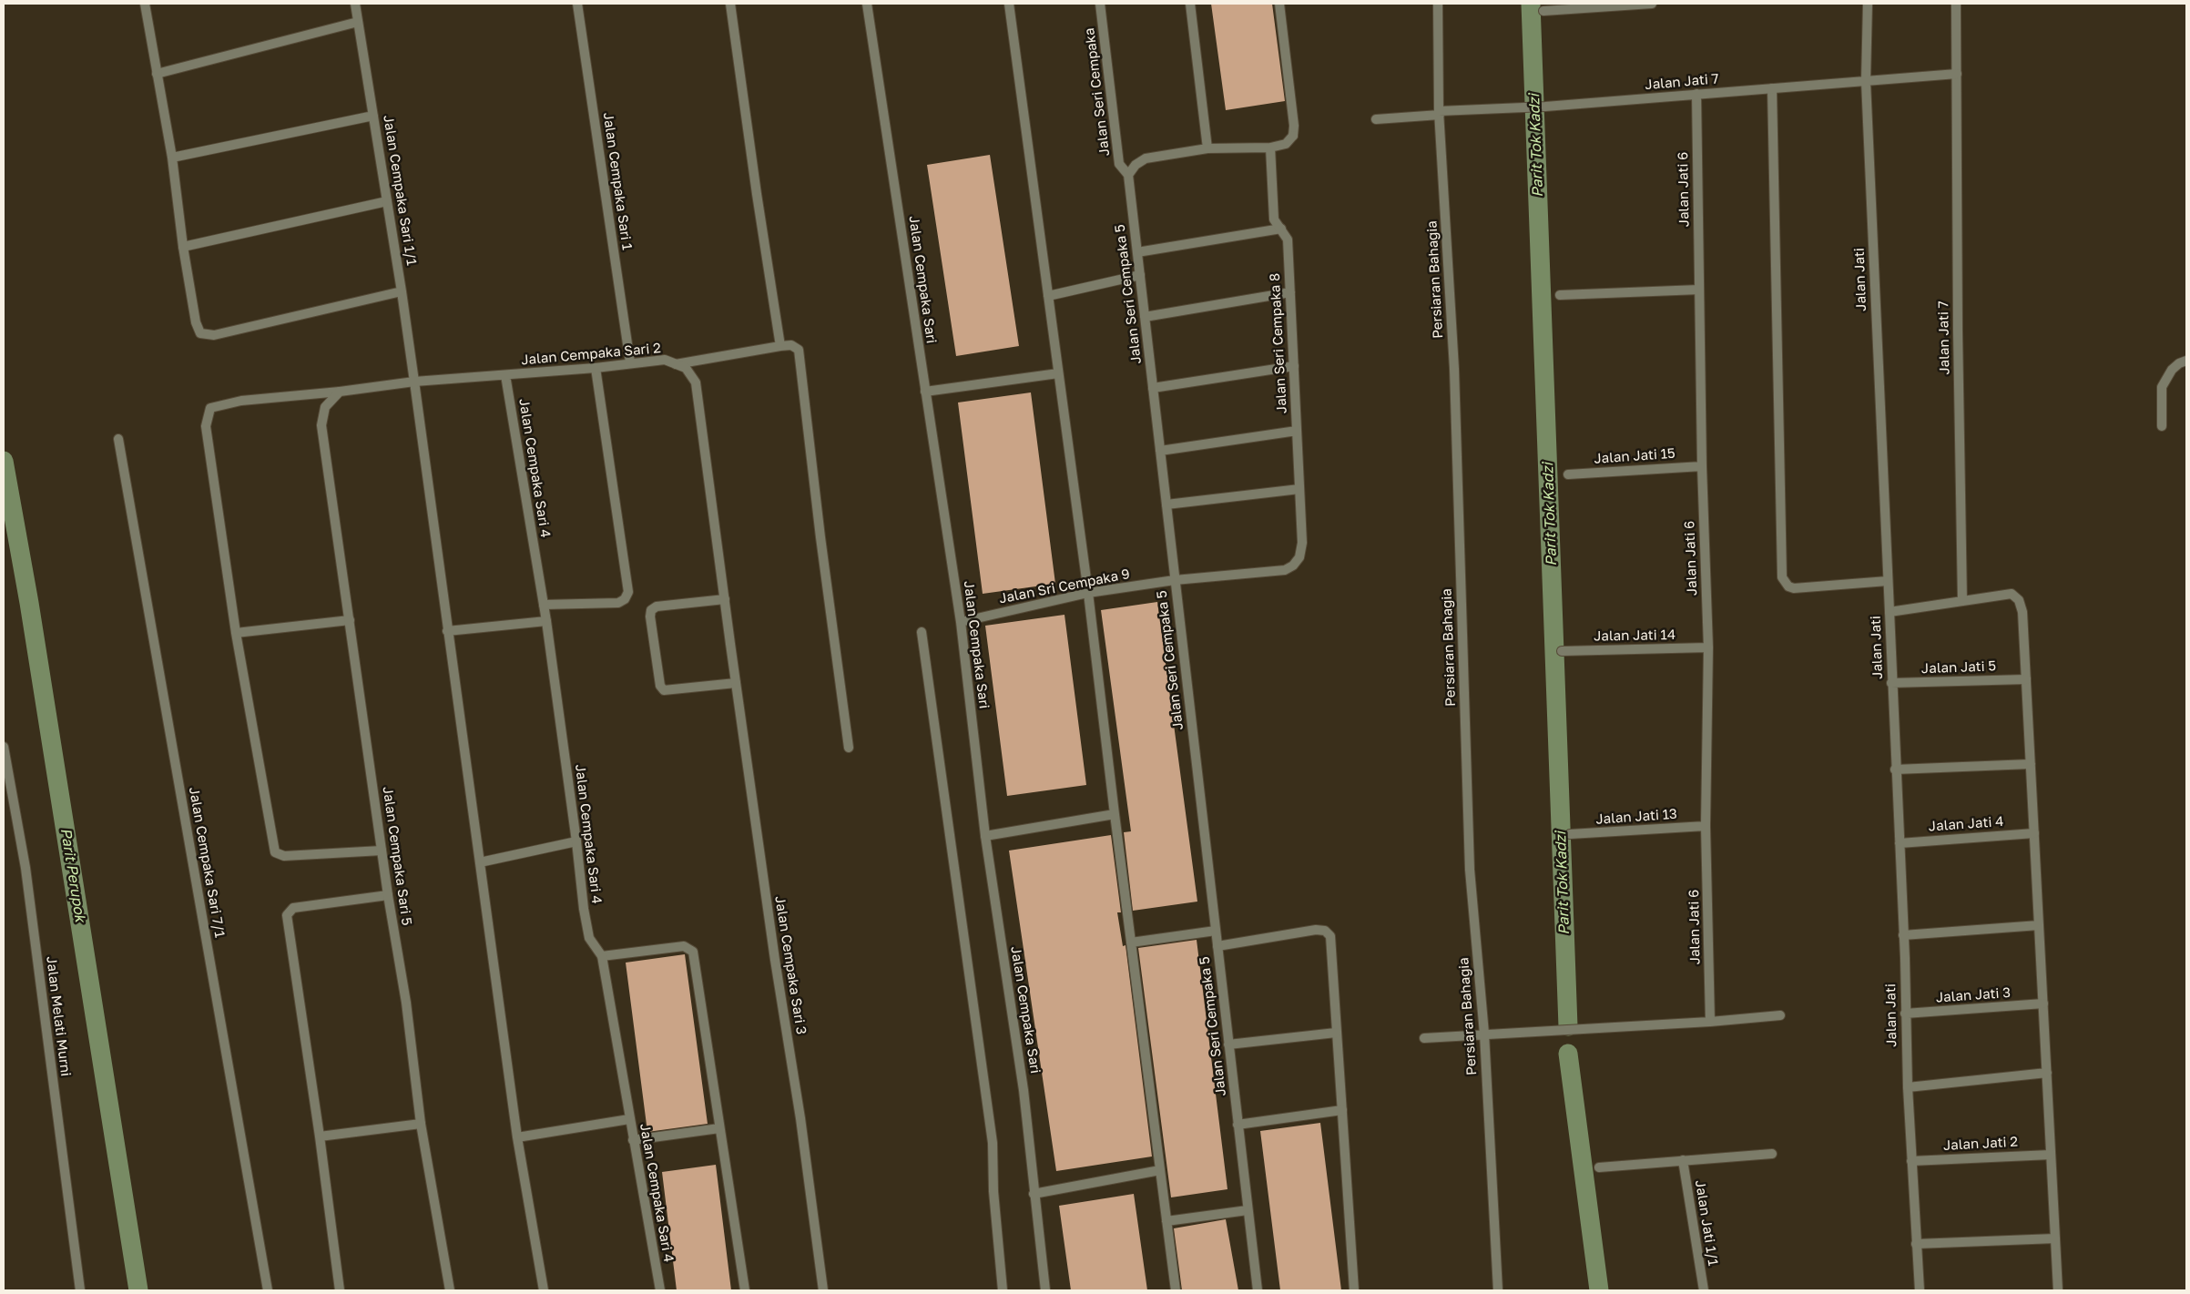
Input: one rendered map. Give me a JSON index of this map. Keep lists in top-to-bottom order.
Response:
{
  "streets": {
    "street": [
      "Jalan Jati 7",
      "Jalan Seri Cempaka",
      "Jalan Cempaka Sari 1",
      "Jalan Jati 6",
      "Jalan Cempaka Sari 1/1",
      "Jalan Cempaka Sari",
      "Persiaran Bahagia",
      "Jalan Jati",
      "Jalan Seri Cempaka 5",
      "Jalan Seri Cempaka 8",
      "Jalan Cempaka Sari 2",
      "Jalan Jati 15",
      "Jalan Cempaka Sari 4",
      "Jalan Sri Cempaka 9",
      "Jalan Jati 14",
      "Jalan Jati 5",
      "Jalan Jati 13",
      "Jalan Jati 4",
      "Jalan Cempaka Sari 5",
      "Jalan Cempaka Sari 7/1",
      "Jalan Cempaka Sari 3",
      "Jalan Jati 3",
      "Jalan Melati Murni",
      "Jalan Jati 2",
      "Jalan Jati 1/1"
    ]
  },
  "crossings": [
    ["Jalan Jati 7", "Jalan Jati 6"],
    ["Jalan Jati 7", "Persiaran Bahagia"],
    ["Jalan Jati 7", "Jalan Jati"],
    ["Jalan Seri Cempaka", "Jalan Seri Cempaka 5"],
    ["Jalan Cempaka Sari 1", "Jalan Cempaka Sari 2"],
    ["Jalan Jati 6", "Jalan Jati 15"],
    ["Jalan Jati 6", "Jalan Jati 14"],
    ["Jalan Jati 6", "Jalan Jati 13"],
    ["Jalan Cempaka Sari 1/1", "Jalan Cempaka Sari 2"],
    ["Jalan Cempaka Sari", "Jalan Sri Cempaka 9"],
    ["Jalan Jati", "Jalan Jati 5"],
    ["Jalan Jati", "Jalan Jati 4"],
    ["Jalan Jati", "Jalan Jati 3"],
    ["Jalan Jati", "Jalan Jati 2"],
    ["Jalan Seri Cempaka 5", "Jalan Sri Cempaka 9"],
    ["Jalan Seri Cempaka 8", "Jalan Sri Cempaka 9"],
    ["Jalan Cempaka Sari 2", "Jalan Cempaka Sari 4"],
    ["Jalan Cempaka Sari 2", "Jalan Cempaka Sari 5"],
    ["Jalan Cempaka Sari 2", "Jalan Cempaka Sari 3"]
  ],
  "water": ["Parit Tok Kadzi", "Parit Perupok"]
}
